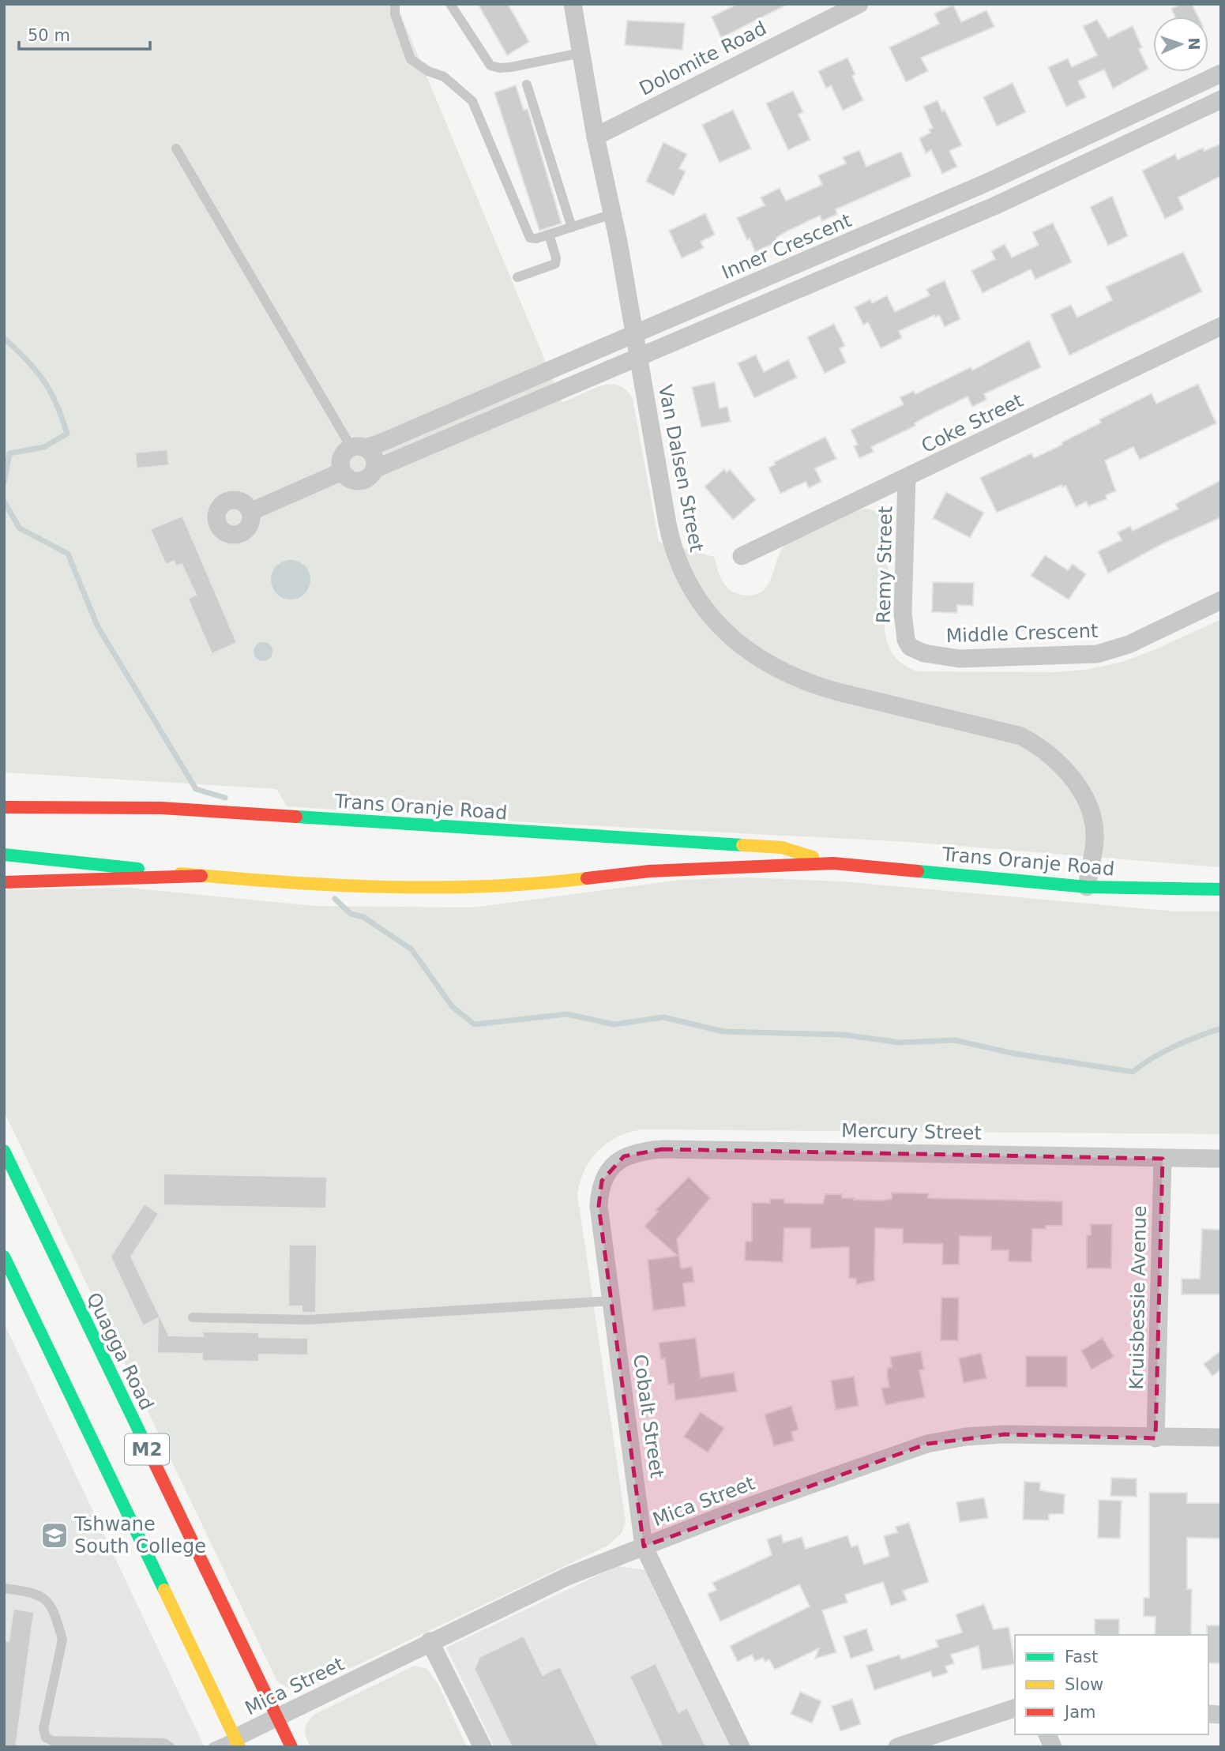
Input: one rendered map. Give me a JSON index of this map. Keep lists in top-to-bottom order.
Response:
{
  "streets": {
    "main road": ["Trans Oranje Road", "Quagga Road", "M2"],
    "street": [
      "Dolomite Road",
      "Inner Crescent",
      "Coke Street",
      "Van Dalsen Street",
      "Remy Street",
      "Middle Crescent",
      "Mercury Street",
      "Kruisbessie Avenue",
      "Cobalt Street",
      "Mica Street"
    ]
  },
  "crossings": [
    ["Dolomite Road", "Van Dalsen Street"],
    ["Inner Crescent", "Van Dalsen Street"],
    ["Coke Street", "Remy Street"],
    ["Van Dalsen Street", "Trans Oranje Road"],
    ["Remy Street", "Middle Crescent"],
    ["Mercury Street", "Kruisbessie Avenue"],
    ["Mercury Street", "Cobalt Street"],
    ["Kruisbessie Avenue", "Mica Street"],
    ["Quagga Road", "Mica Street"],
    ["Cobalt Street", "Mica Street"],
    ["M2", "Mica Street"]
  ],
  "places": {
    "school or university": ["Tshwane South College"]
  },
  "legend": ["Fast", "Slow", "Jam"],
  "scale_bar": "50 m",
  "north": "right"
}
